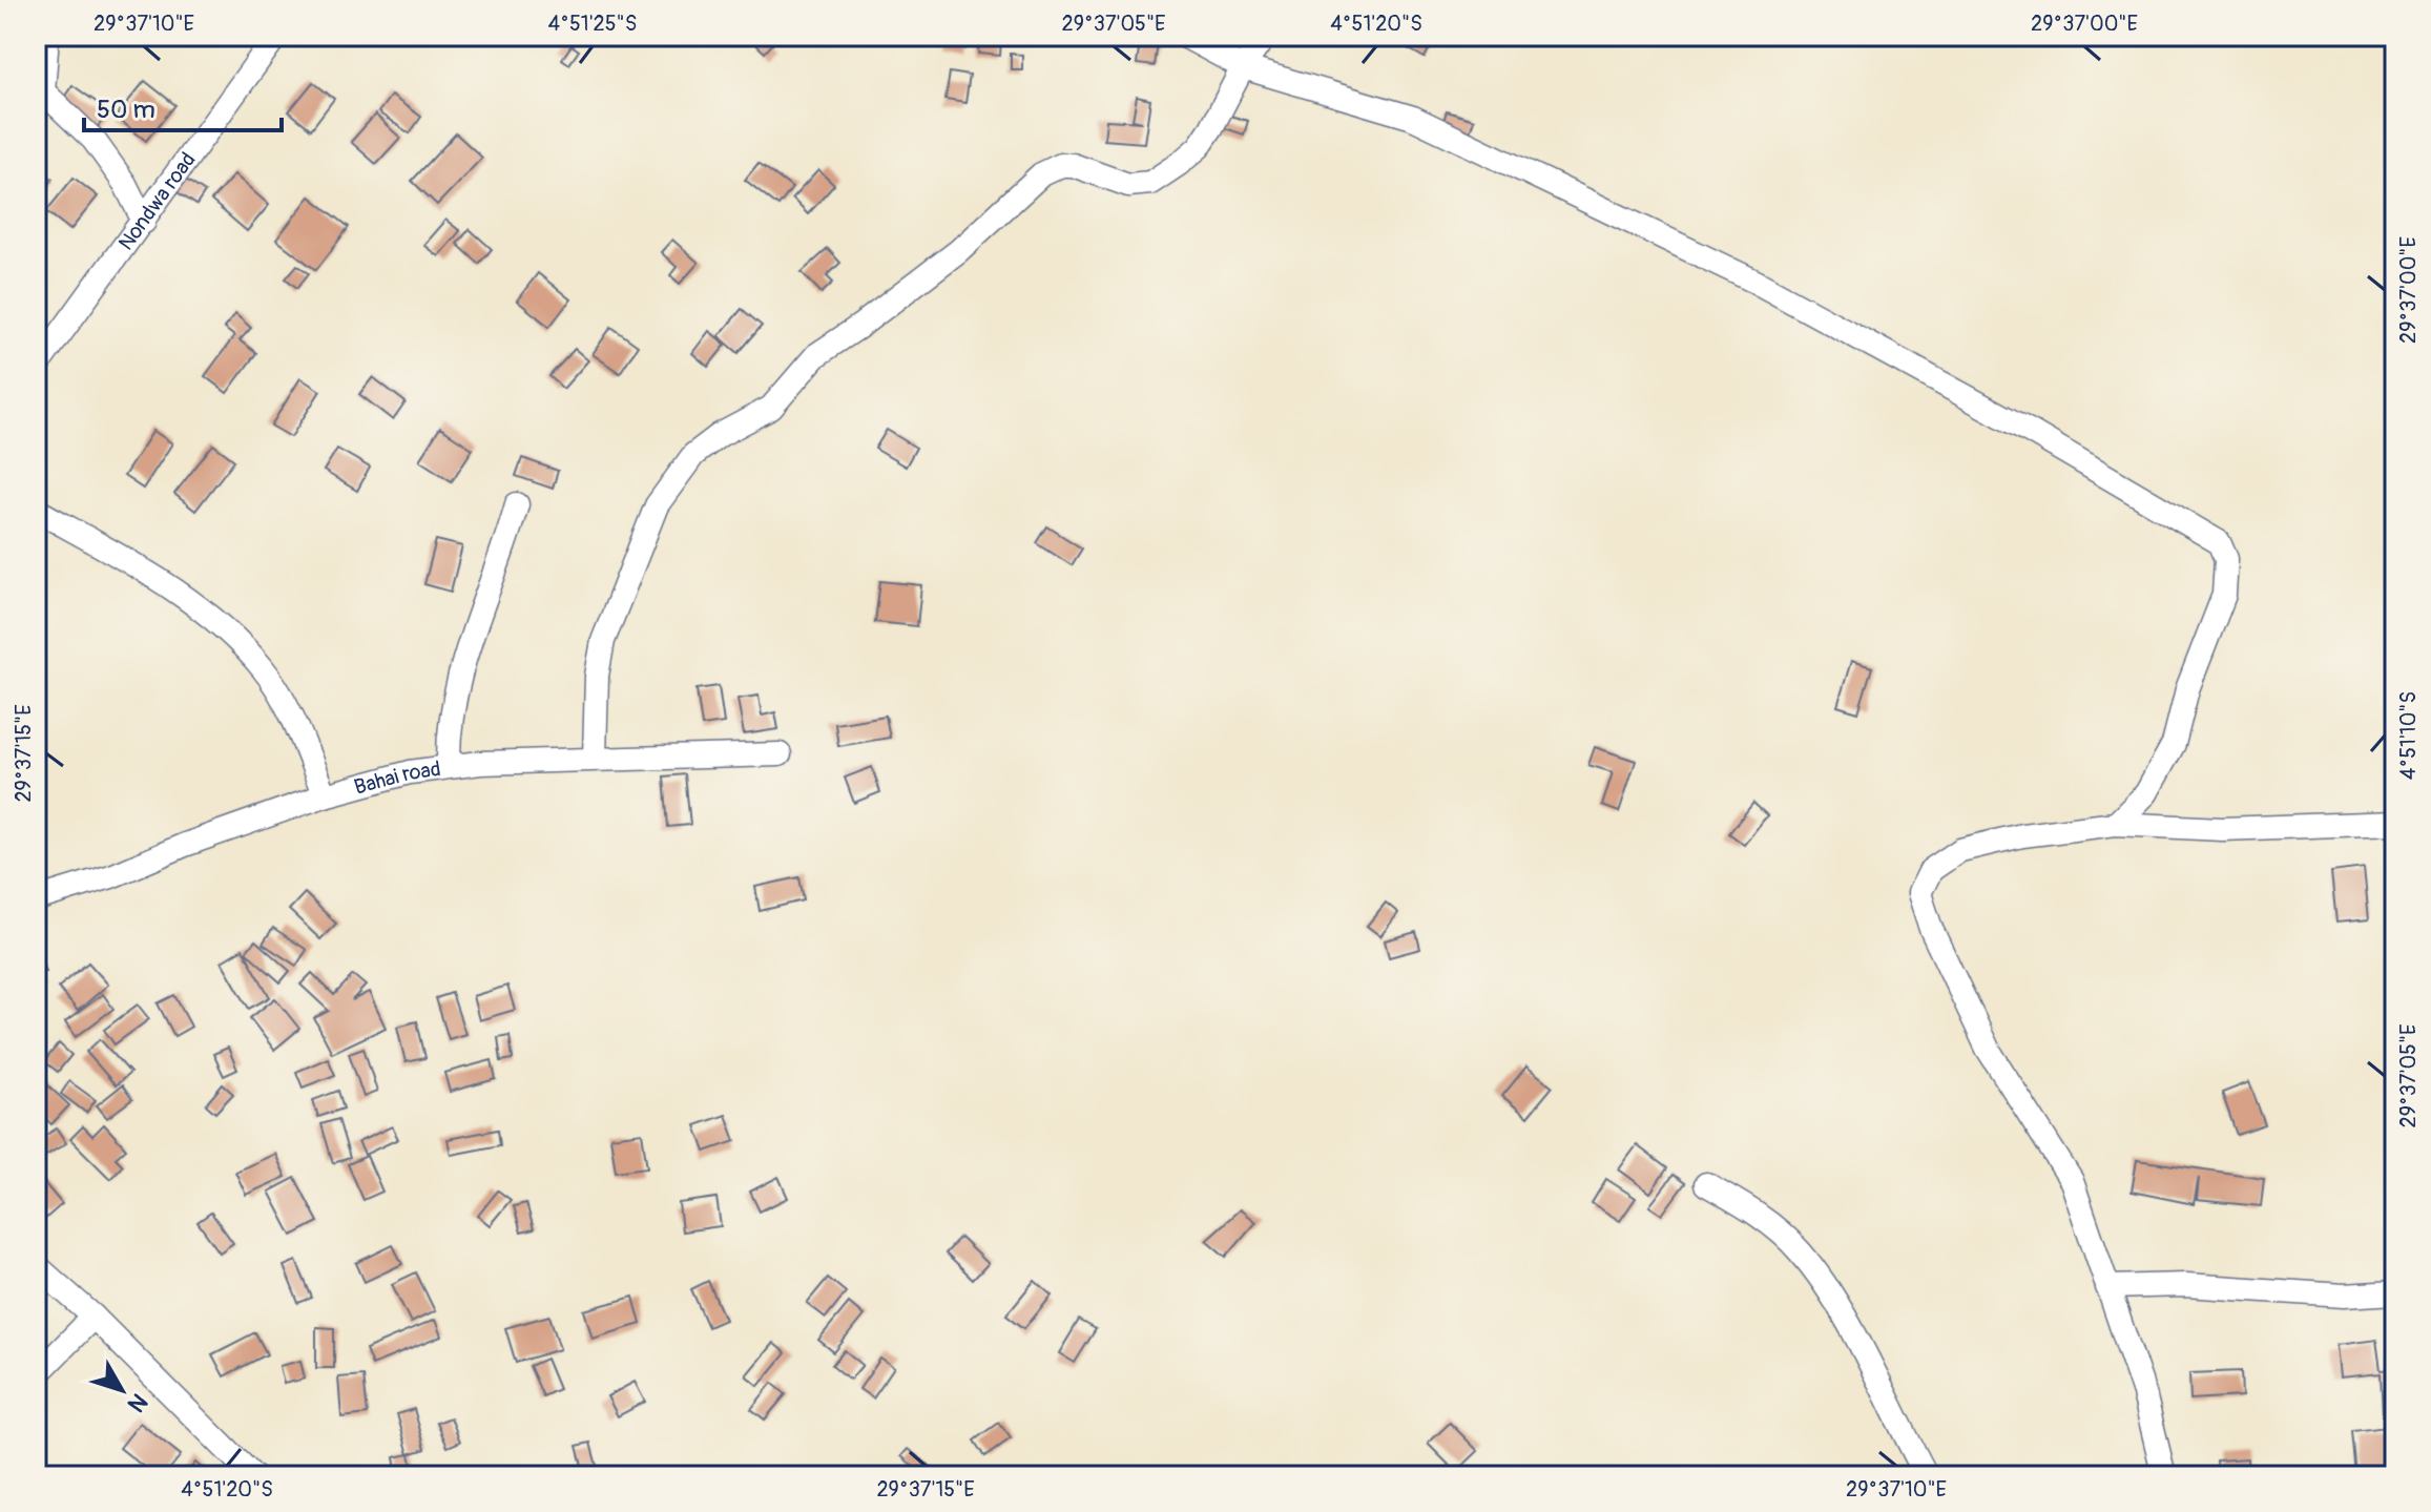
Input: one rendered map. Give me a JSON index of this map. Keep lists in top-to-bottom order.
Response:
{
  "streets": {
    "street": ["Nondwa road", "Bahai road"]
  },
  "scale_bar": "50 m",
  "north": "bottom right",
  "coordinates": [
    "29°37'10\"E",
    "4°51'25\"S",
    "29°37'05\"E",
    "4°51'20\"S",
    "29°37'00\"E",
    "4°51'10\"S",
    "29°37'15\"E"
  ]
}
